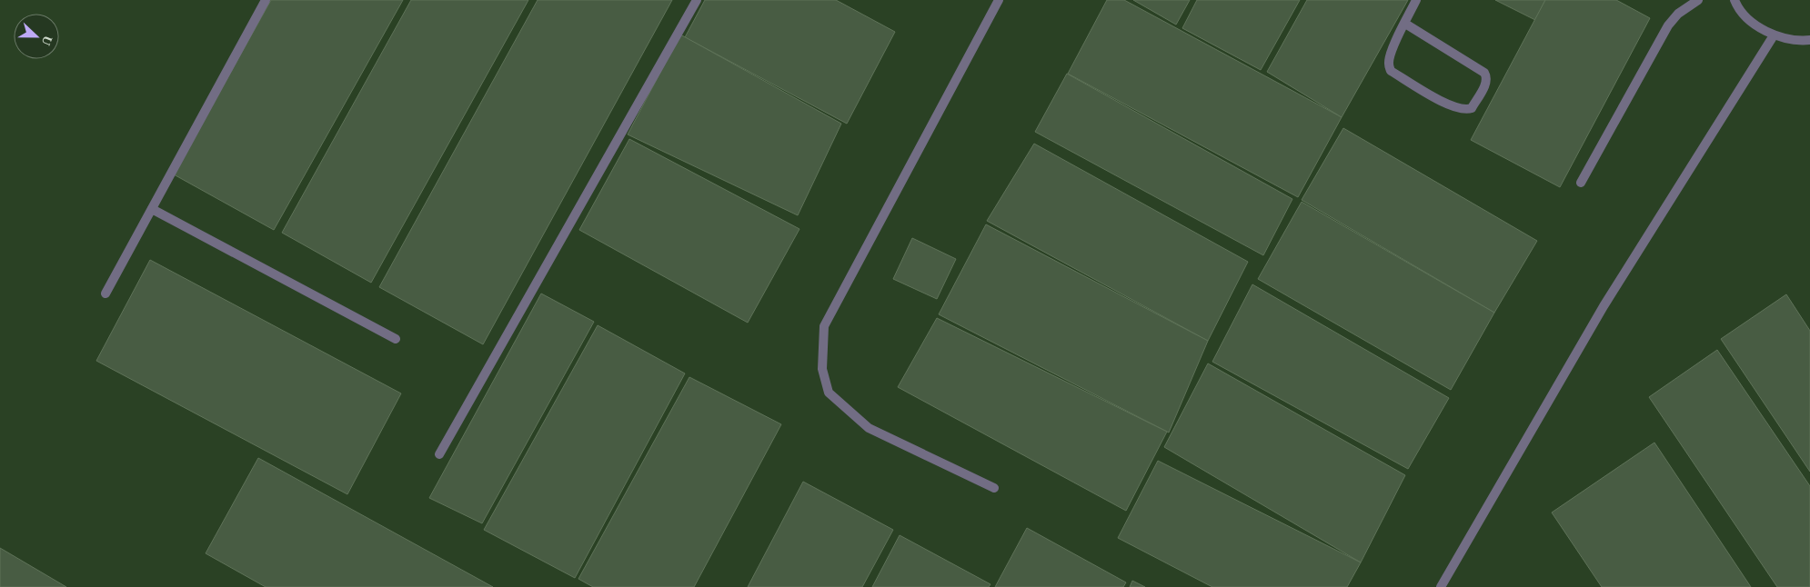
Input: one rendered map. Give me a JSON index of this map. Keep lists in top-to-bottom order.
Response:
{
  "north": "right"
}
